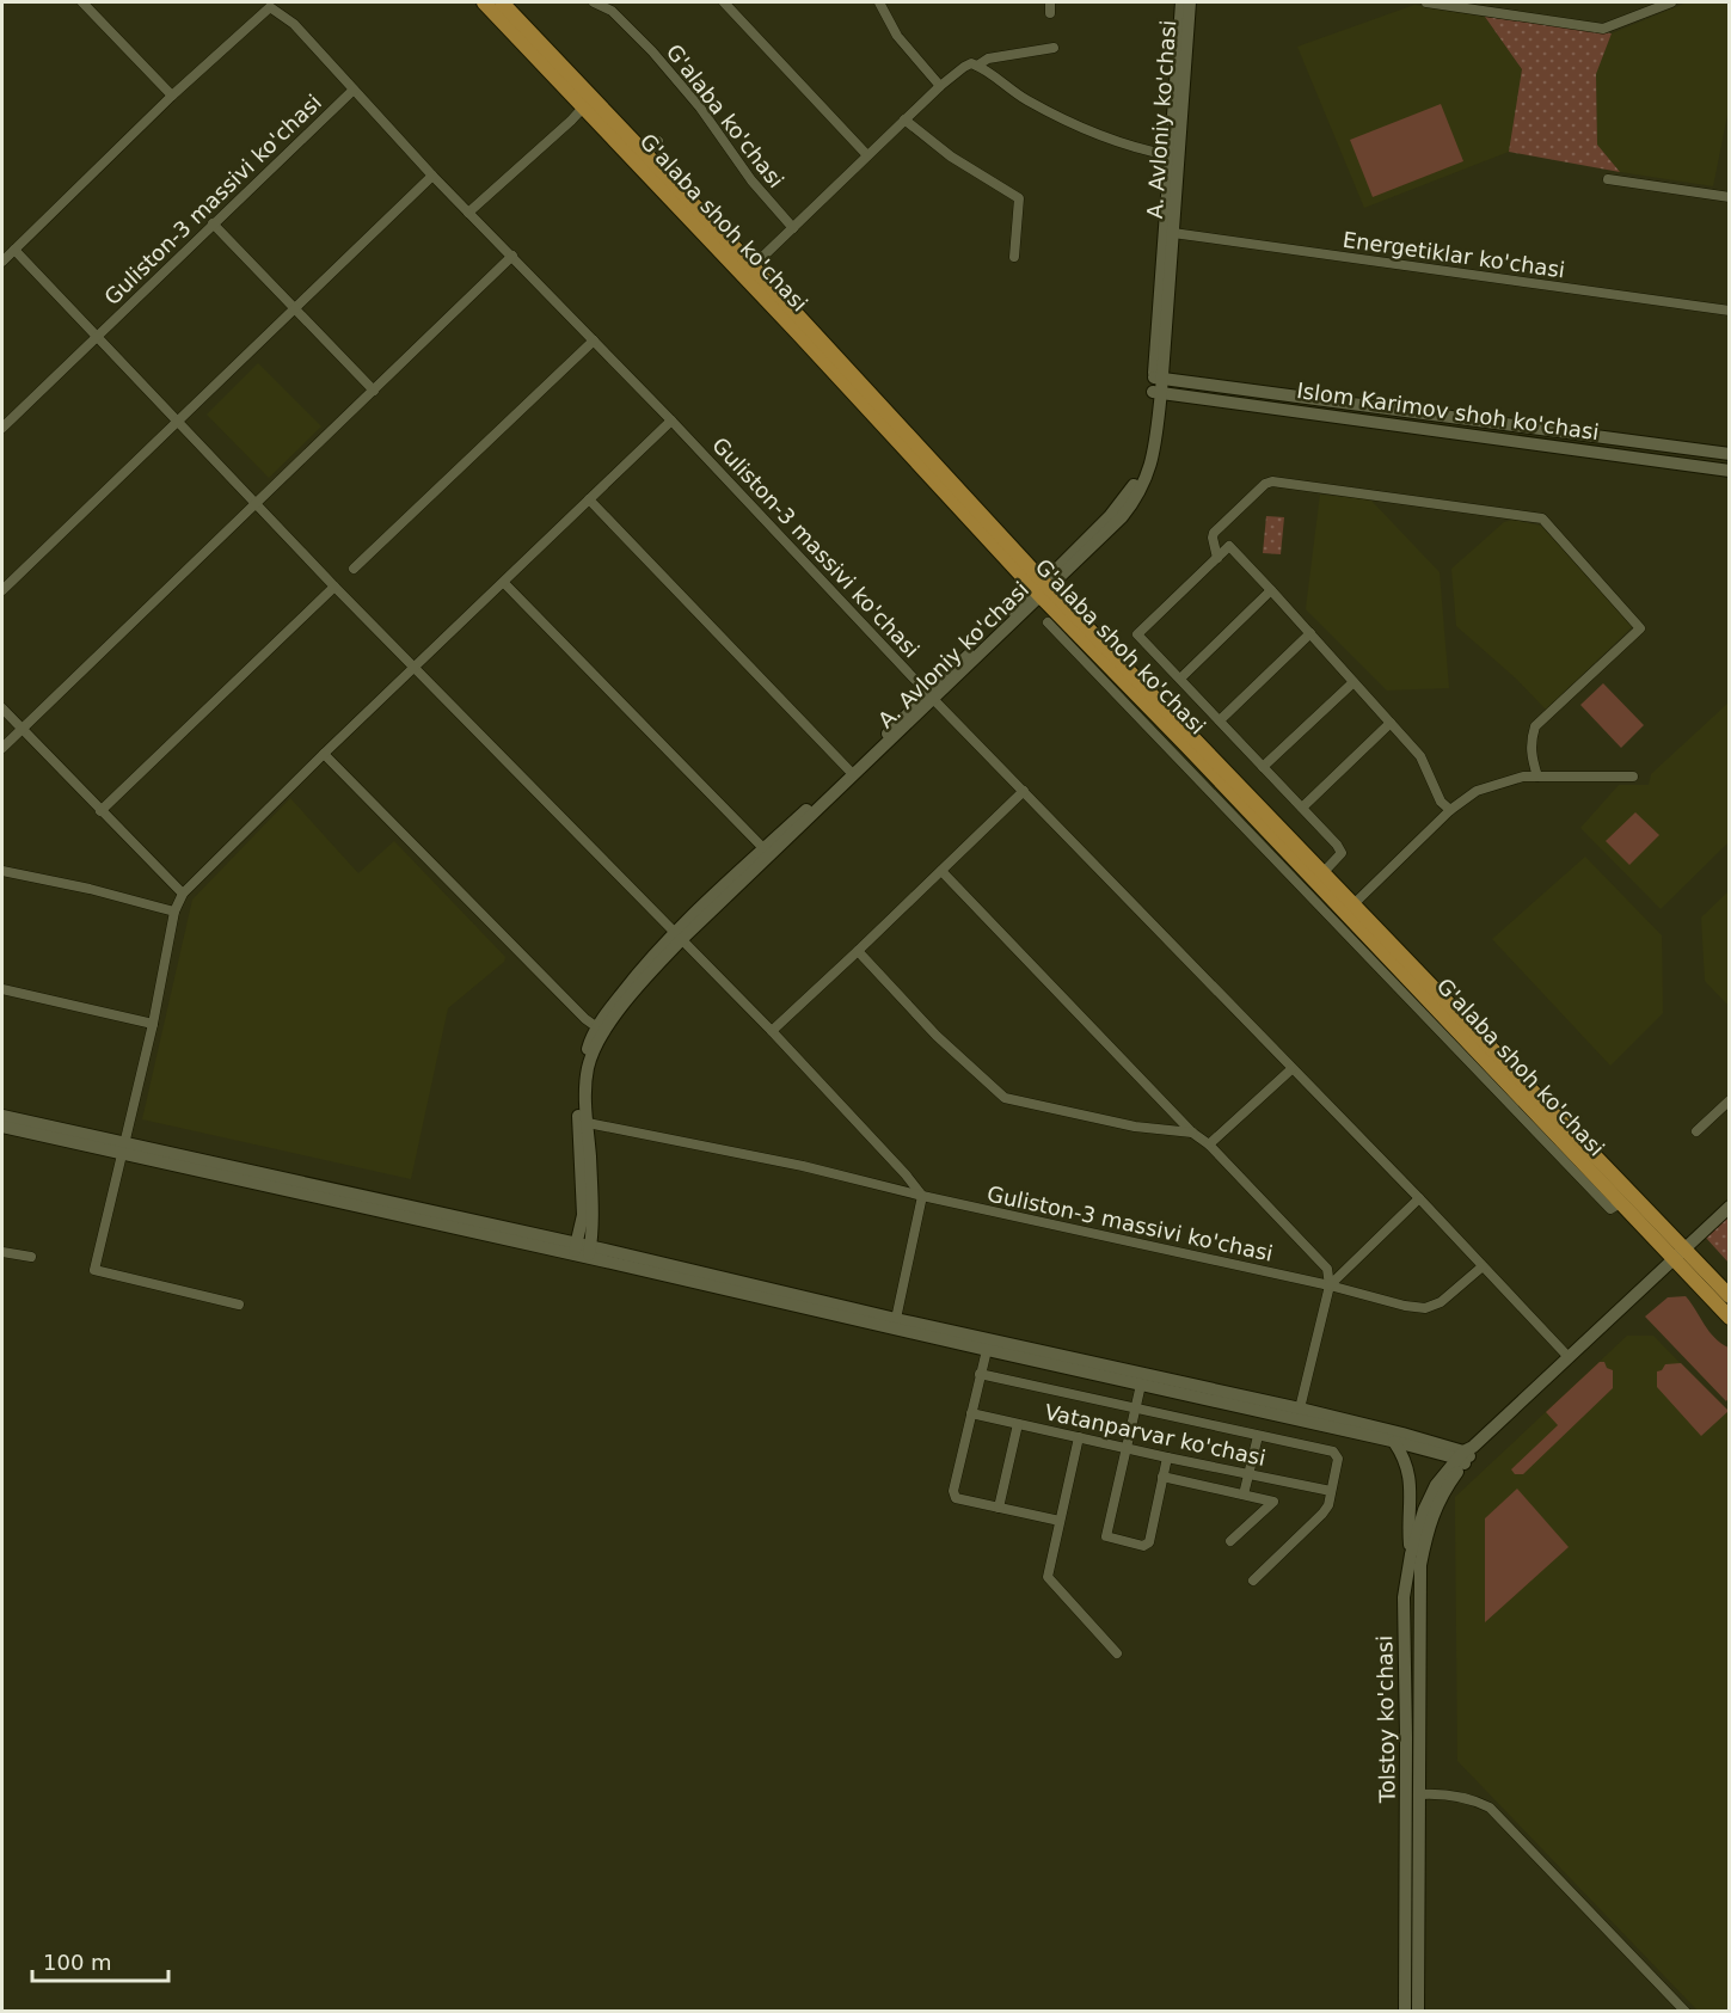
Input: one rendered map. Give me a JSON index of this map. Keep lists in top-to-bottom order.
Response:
{
  "streets": {
    "main road": ["G'alaba shoh ko'chasi"],
    "street": [
      "G'alaba ko'chasi",
      "A. Avloniy ko'chasi",
      "Guliston-3 massivi ko'chasi",
      "Energetiklar ko'chasi",
      "Islom Karimov shoh ko'chasi",
      "Vatanparvar ko'chasi",
      "Tolstoy ko'chasi"
    ]
  },
  "crossings": [
    ["A. Avloniy ko'chasi", "Guliston-3 massivi ko'chasi"],
    ["A. Avloniy ko'chasi", "G'alaba shoh ko'chasi"],
    ["A. Avloniy ko'chasi", "Energetiklar ko'chasi"],
    ["A. Avloniy ko'chasi", "Islom Karimov shoh ko'chasi"],
    ["Guliston-3 massivi ko'chasi", "Tolstoy ko'chasi"],
    ["G'alaba shoh ko'chasi", "Tolstoy ko'chasi"]
  ],
  "scale_bar": "100 m"
}
